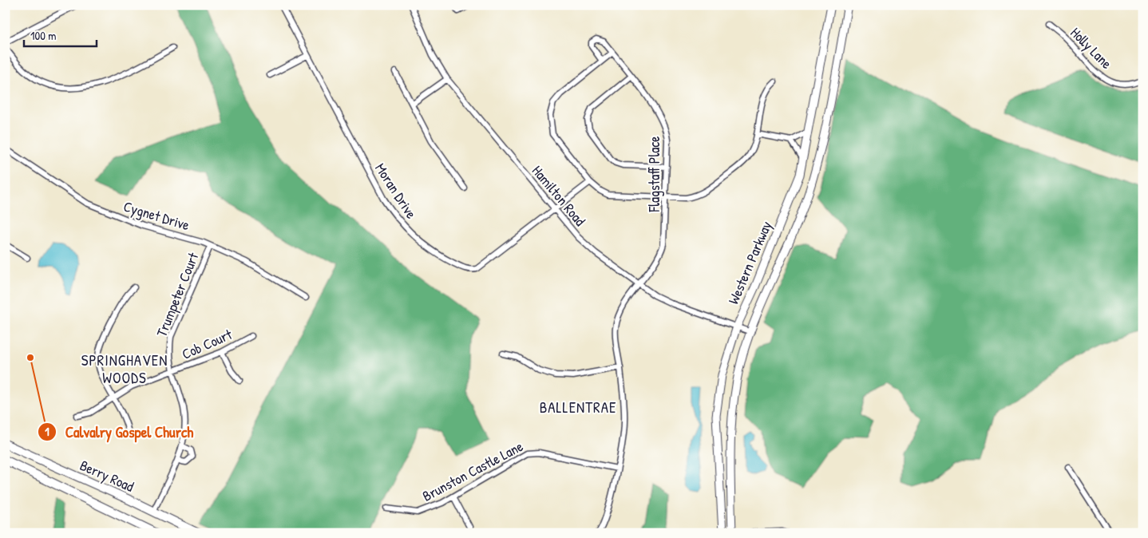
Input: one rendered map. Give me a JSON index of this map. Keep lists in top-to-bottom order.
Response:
{
  "streets": {
    "highway": ["Berry Road"],
    "main road": ["Western Parkway"],
    "street": [
      "Holly Lane",
      "Flagstaff Place",
      "Moran Drive",
      "Hamilton Road",
      "Cygnet Drive",
      "Trumpeter Court",
      "Cob Court",
      "Brunston Castle Lane"
    ]
  },
  "crossings": [
    ["Flagstaff Place", "Hamilton Road"],
    ["Flagstaff Place", "Brunston Castle Lane"],
    ["Moran Drive", "Hamilton Road"],
    ["Hamilton Road", "Western Parkway"],
    ["Cygnet Drive", "Trumpeter Court"],
    ["Trumpeter Court", "Cob Court"],
    ["Trumpeter Court", "Berry Road"]
  ],
  "districts": ["SPRINGHAVEN WOODS", "BALLENTRAE"],
  "places": ["Calvalry Gospel Church"],
  "scale_bar": "100 m"
}
